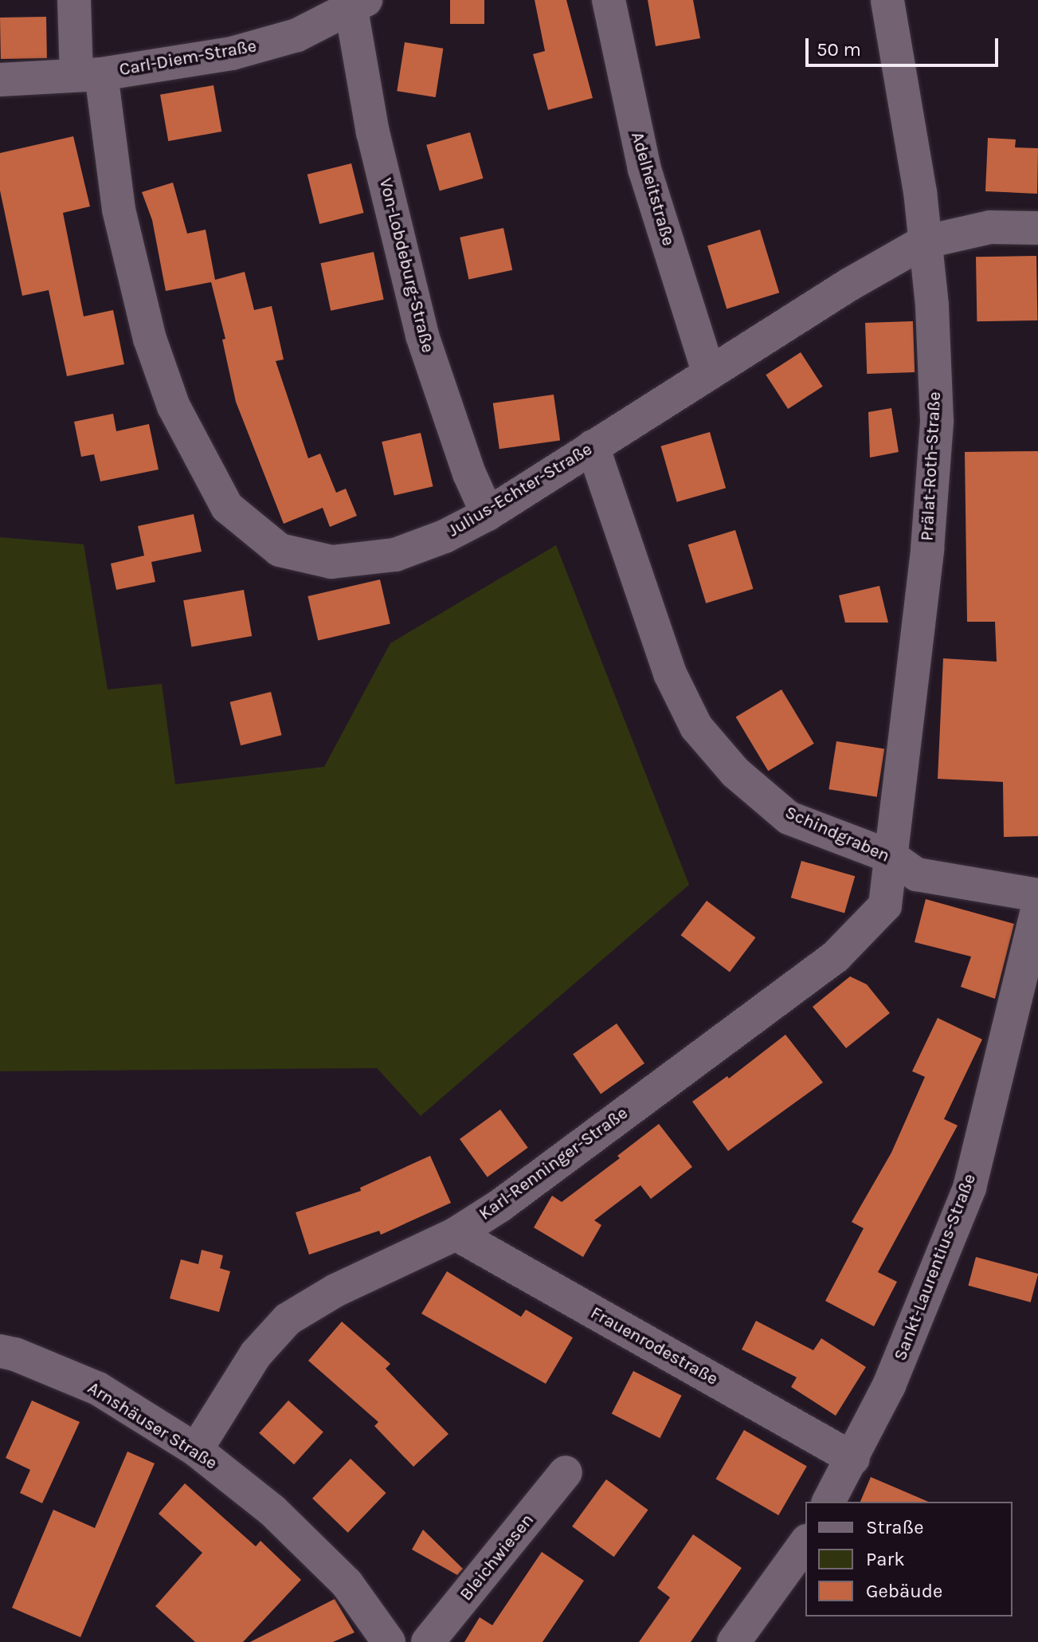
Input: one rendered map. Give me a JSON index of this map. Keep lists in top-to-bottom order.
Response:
{
  "streets": {
    "street": [
      "Carl-Diem-Straße",
      "Adelheitstraße",
      "Von-Lobdeburg-Straße",
      "Prälat-Roth-Straße",
      "Julius-Echter-Straße",
      "Schindgraben",
      "Karl-Renninger-Straße",
      "Sankt-Laurentius-Straße",
      "Frauenrodestraße",
      "Arnshäuser Straße",
      "Bleichwiesen"
    ]
  },
  "crossings": [
    ["Carl-Diem-Straße", "Von-Lobdeburg-Straße"],
    ["Carl-Diem-Straße", "Julius-Echter-Straße"],
    ["Adelheitstraße", "Julius-Echter-Straße"],
    ["Von-Lobdeburg-Straße", "Julius-Echter-Straße"],
    ["Prälat-Roth-Straße", "Julius-Echter-Straße"],
    ["Prälat-Roth-Straße", "Schindgraben"],
    ["Prälat-Roth-Straße", "Karl-Renninger-Straße"],
    ["Julius-Echter-Straße", "Schindgraben"],
    ["Schindgraben", "Karl-Renninger-Straße"],
    ["Karl-Renninger-Straße", "Frauenrodestraße"],
    ["Karl-Renninger-Straße", "Arnshäuser Straße"],
    ["Sankt-Laurentius-Straße", "Frauenrodestraße"]
  ],
  "legend": ["Straße", "Park", "Gebäude"],
  "scale_bar": "50 m"
}
